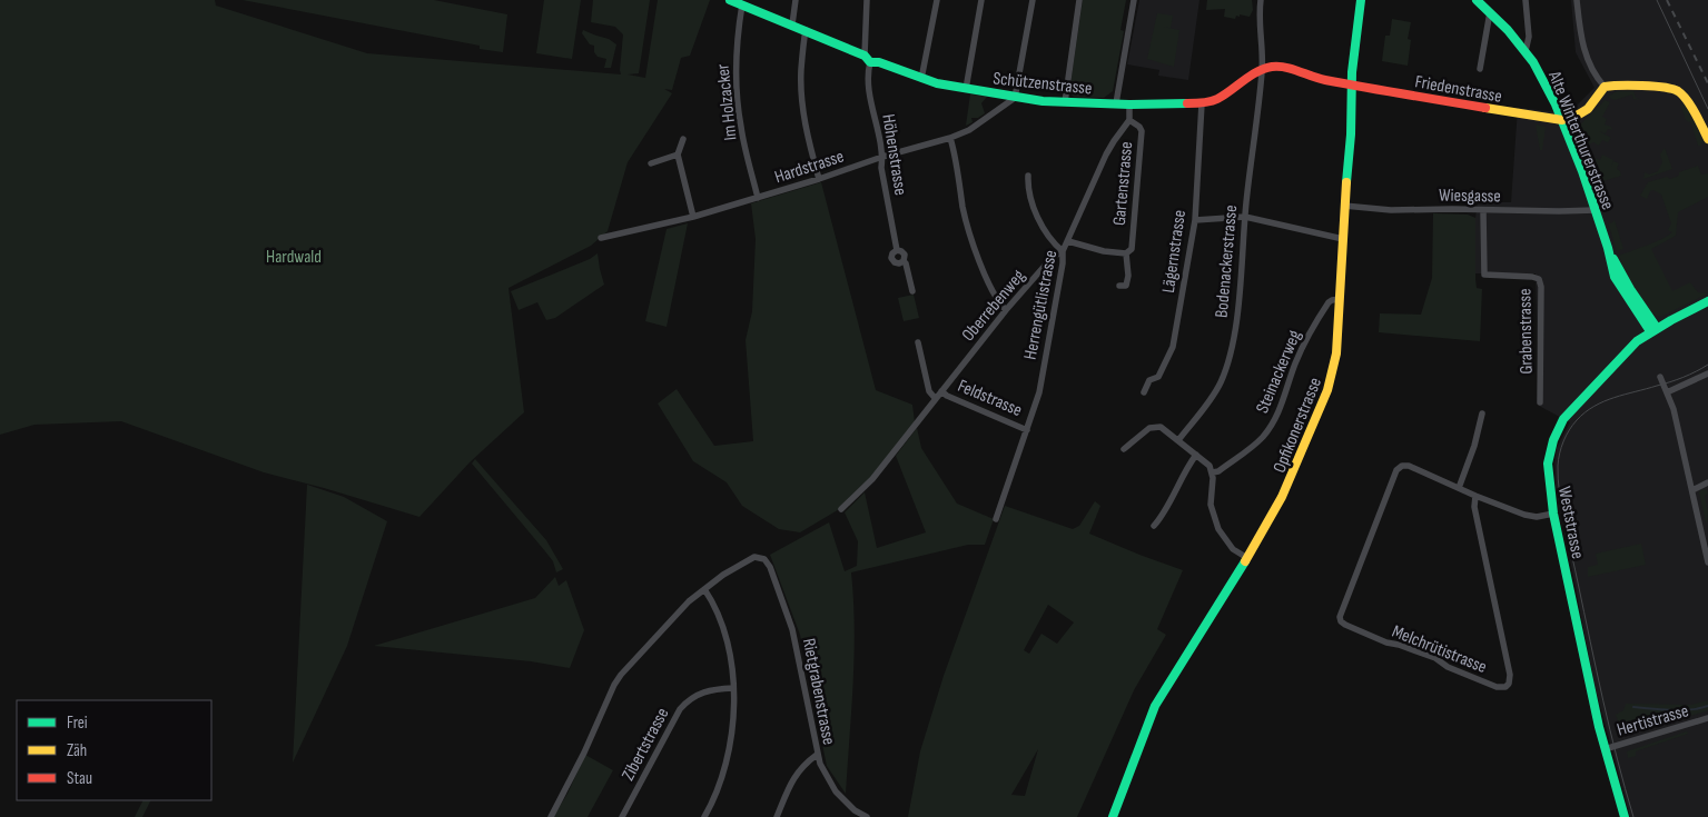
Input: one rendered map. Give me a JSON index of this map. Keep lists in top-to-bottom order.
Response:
{
  "streets": {
    "street": [
      "Schützenstrasse",
      "Friedenstrasse",
      "Im Holzacker",
      "Alte Winterthurerstrasse",
      "Höhenstrasse",
      "Hardstrasse",
      "Gartenstrasse",
      "Wiesgasse",
      "Lägernstrasse",
      "Bodenackerstrasse",
      "Oberrebenweg",
      "Herrengütlistrasse",
      "Grabenstrasse",
      "Steinackerweg",
      "Feldstrasse",
      "Opfikonerstrasse",
      "Weststrasse",
      "Melchrütistrasse",
      "Rietgrabenstrasse",
      "Hertistrasse",
      "Zibertstrasse"
    ]
  },
  "crossings": [
    ["Schützenstrasse", "Im Holzacker"],
    ["Schützenstrasse", "Höhenstrasse"],
    ["Schützenstrasse", "Hardstrasse"],
    ["Schützenstrasse", "Lägernstrasse"],
    ["Schützenstrasse", "Bodenackerstrasse"],
    ["Schützenstrasse", "Herrengütlistrasse"],
    ["Friedenstrasse", "Alte Winterthurerstrasse"],
    ["Friedenstrasse", "Opfikonerstrasse"],
    ["Im Holzacker", "Hardstrasse"],
    ["Alte Winterthurerstrasse", "Wiesgasse"],
    ["Alte Winterthurerstrasse", "Weststrasse"],
    ["Höhenstrasse", "Hardstrasse"],
    ["Gartenstrasse", "Herrengütlistrasse"],
    ["Wiesgasse", "Grabenstrasse"],
    ["Wiesgasse", "Opfikonerstrasse"],
    ["Oberrebenweg", "Herrengütlistrasse"],
    ["Oberrebenweg", "Feldstrasse"],
    ["Herrengütlistrasse", "Feldstrasse"],
    ["Steinackerweg", "Opfikonerstrasse"],
    ["Weststrasse", "Hertistrasse"]
  ],
  "parks": ["Hardwald"],
  "legend": ["Frei", "Zäh", "Stau"]
}
